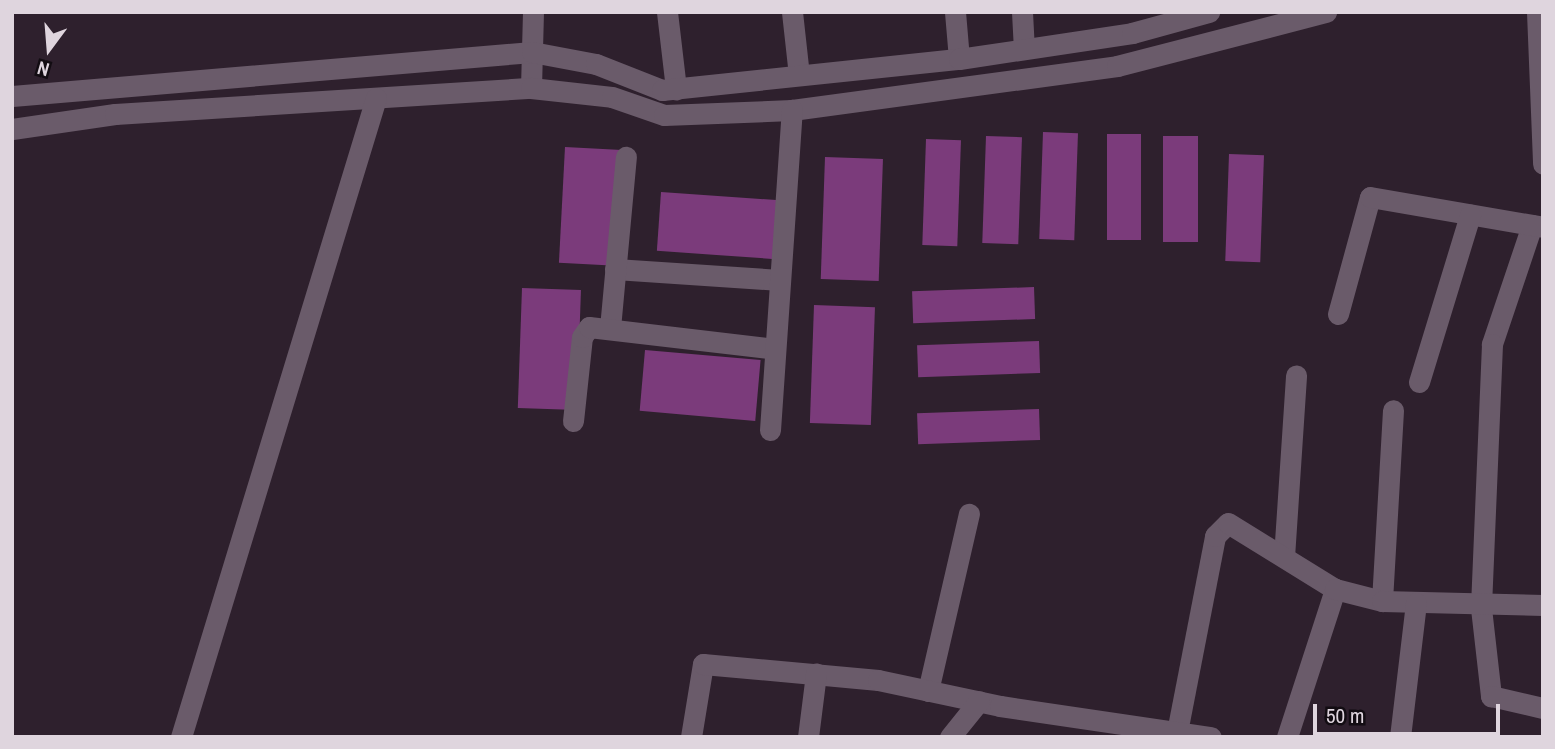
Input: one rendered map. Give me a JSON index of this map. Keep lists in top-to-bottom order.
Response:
{
  "scale_bar": "50 m",
  "north": "bottom"
}
